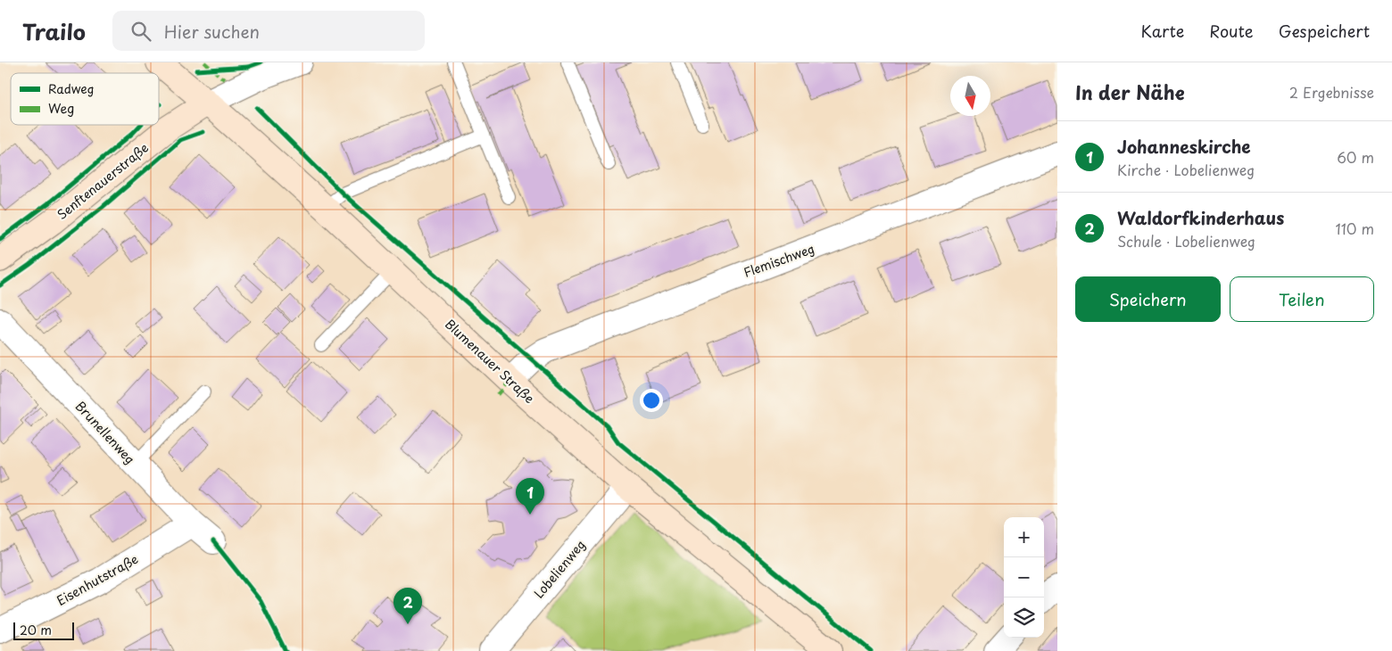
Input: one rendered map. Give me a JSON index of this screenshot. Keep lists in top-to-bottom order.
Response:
{
  "streets": {
    "street": [
      "Senftenauerstraße",
      "Flemischweg",
      "Blumenauer Straße",
      "Brunellenweg",
      "Lobelienweg",
      "Eisenhutstraße"
    ]
  },
  "crossings": [
    ["Senftenauerstraße", "Blumenauer Straße"],
    ["Flemischweg", "Blumenauer Straße"],
    ["Blumenauer Straße", "Lobelienweg"],
    ["Brunellenweg", "Eisenhutstraße"]
  ],
  "legend": ["Radweg", "Weg"],
  "scale_bar": "20 m",
  "north": "bottom",
  "page": {
    "header": "Trailo",
    "search": "Hier suchen",
    "nav": ["Karte", "Route", "Gespeichert"],
    "heading": ["In der Nähe", "2 Ergebnisse"],
    "list": [
      {
        "mark": "1",
        "name": "Johanneskirche",
        "note": "Kirche · Lobelienweg",
        "value": "60 m"
      },
      {
        "mark": "2",
        "name": "Waldorfkinderhaus",
        "note": "Schule · Lobelienweg",
        "value": "110 m"
      }
    ],
    "buttons": ["Speichern", "Teilen"],
    "pins": ["1", "2"],
    "map_buttons": ["+", "−"],
    "scale": "20 m"
  }
}
